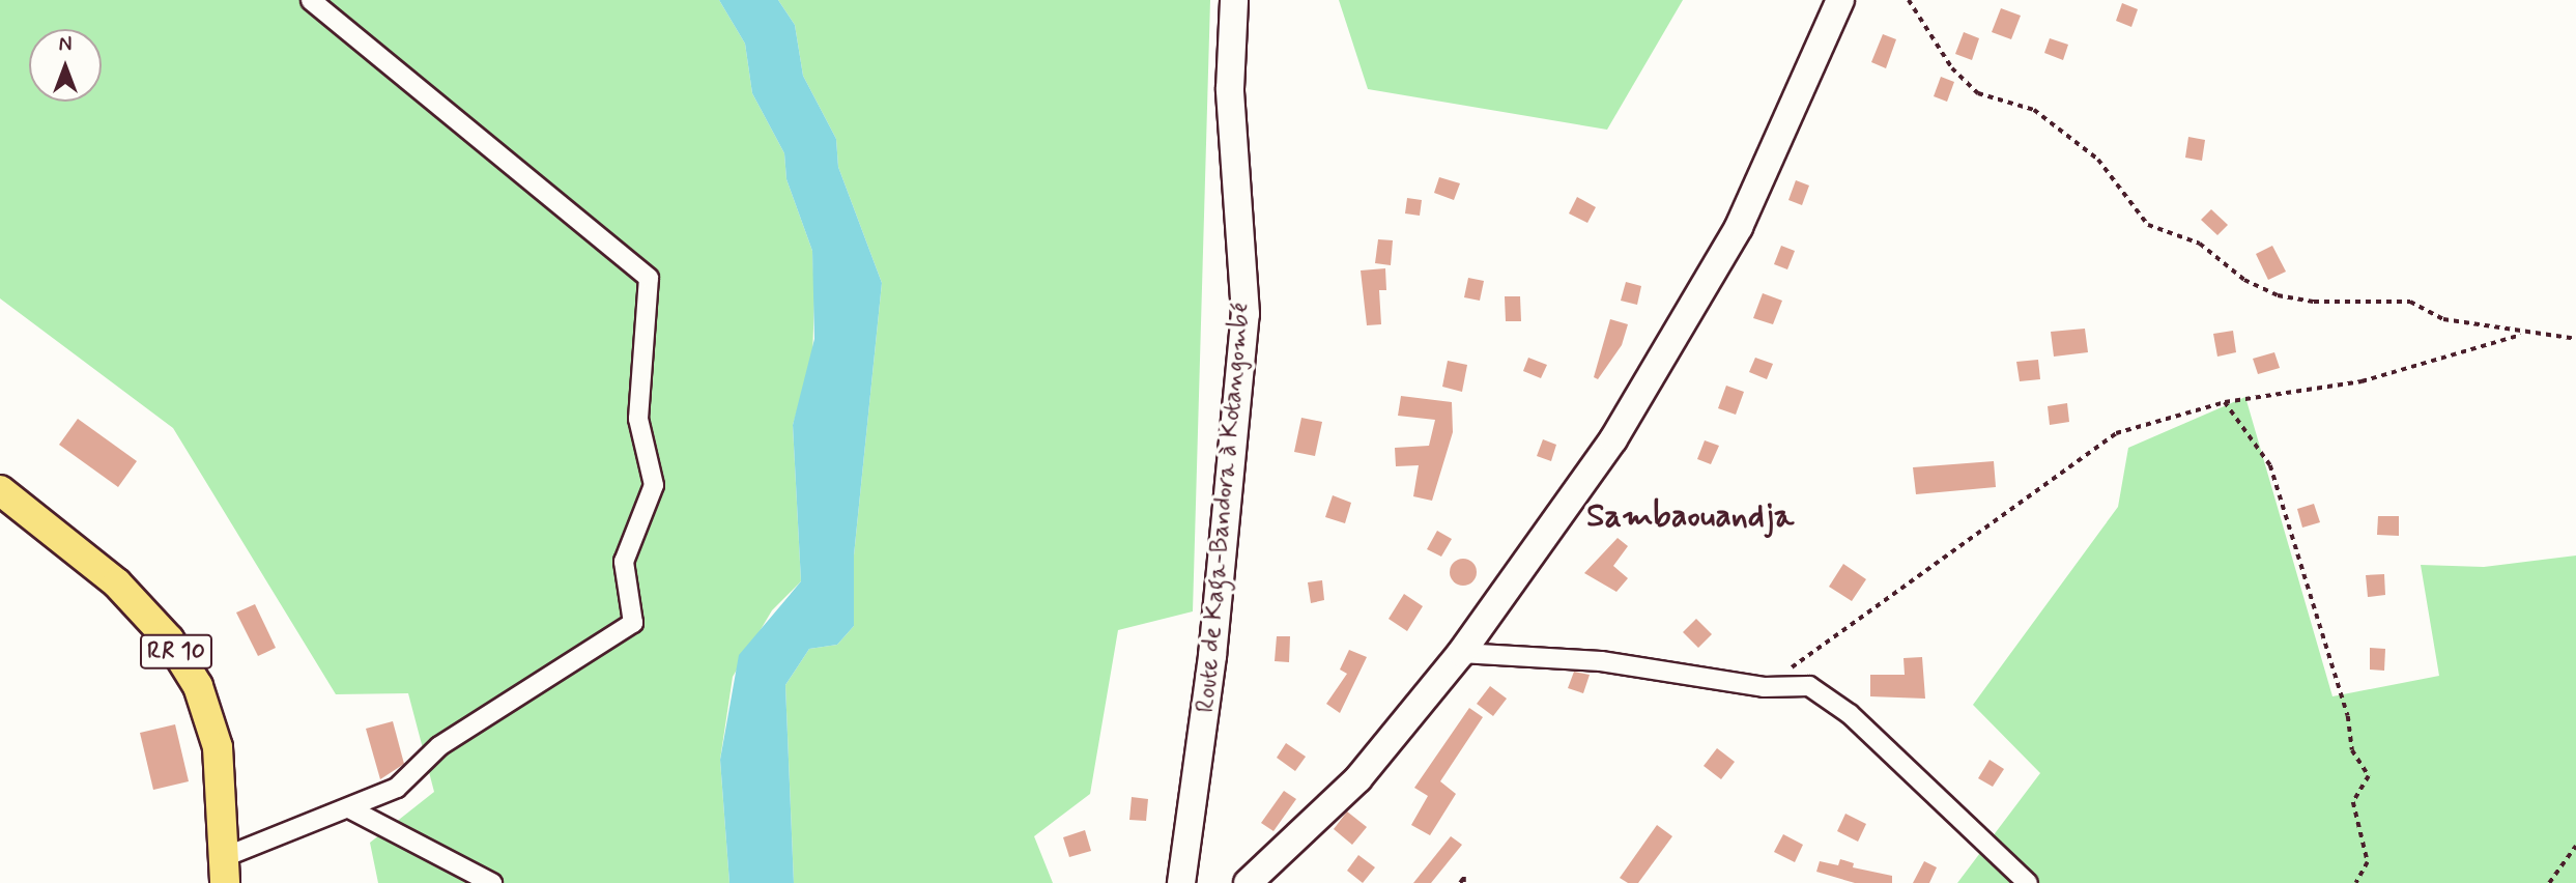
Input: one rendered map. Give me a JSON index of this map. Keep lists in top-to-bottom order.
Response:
{
  "streets": {
    "main road": ["Route de Kaga-Bandora à Kotangombé", "RR 10"]
  },
  "districts": ["Sambaouandja"],
  "north": "top"
}
